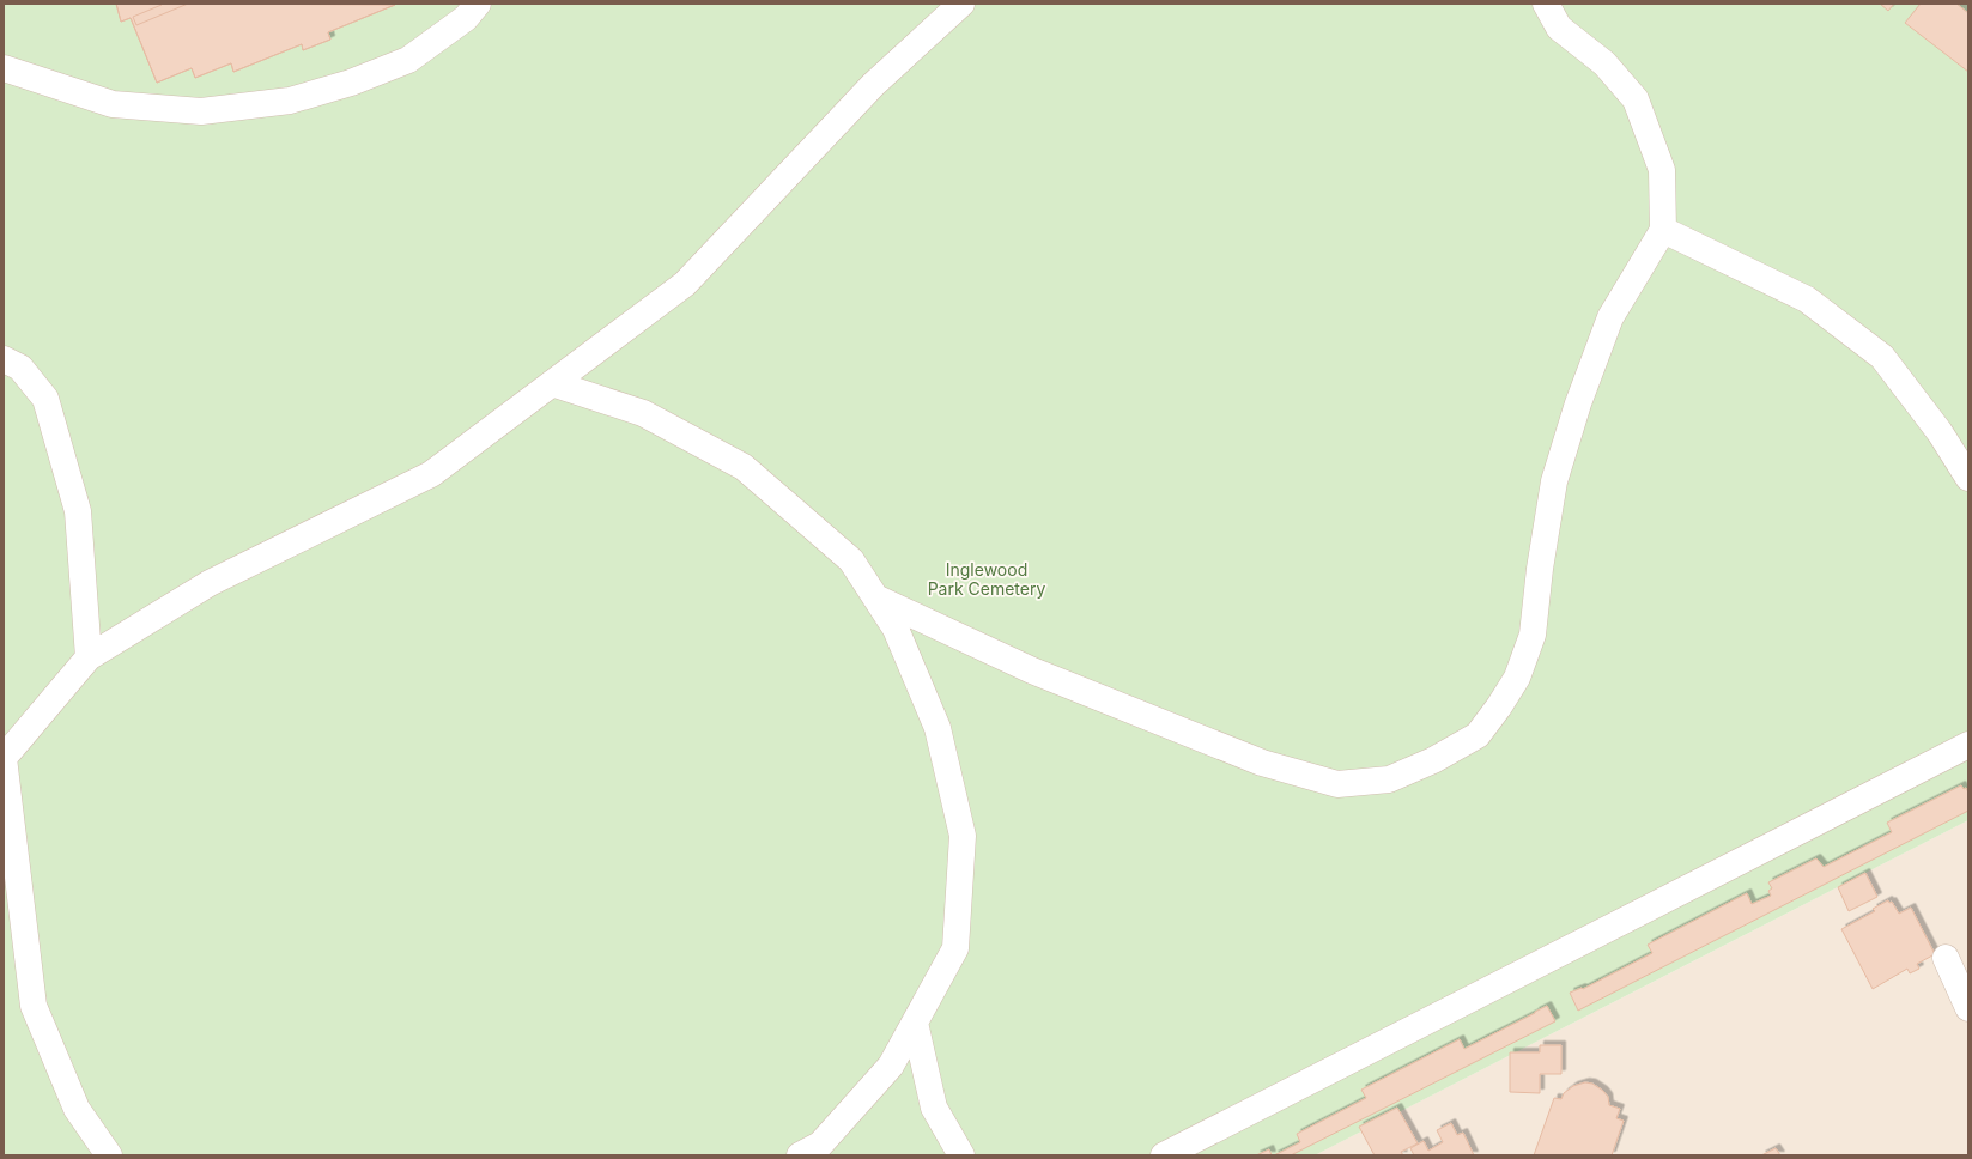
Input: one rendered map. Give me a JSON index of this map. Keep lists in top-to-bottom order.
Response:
{
  "parks": ["Inglewood Park Cemetery"]
}
